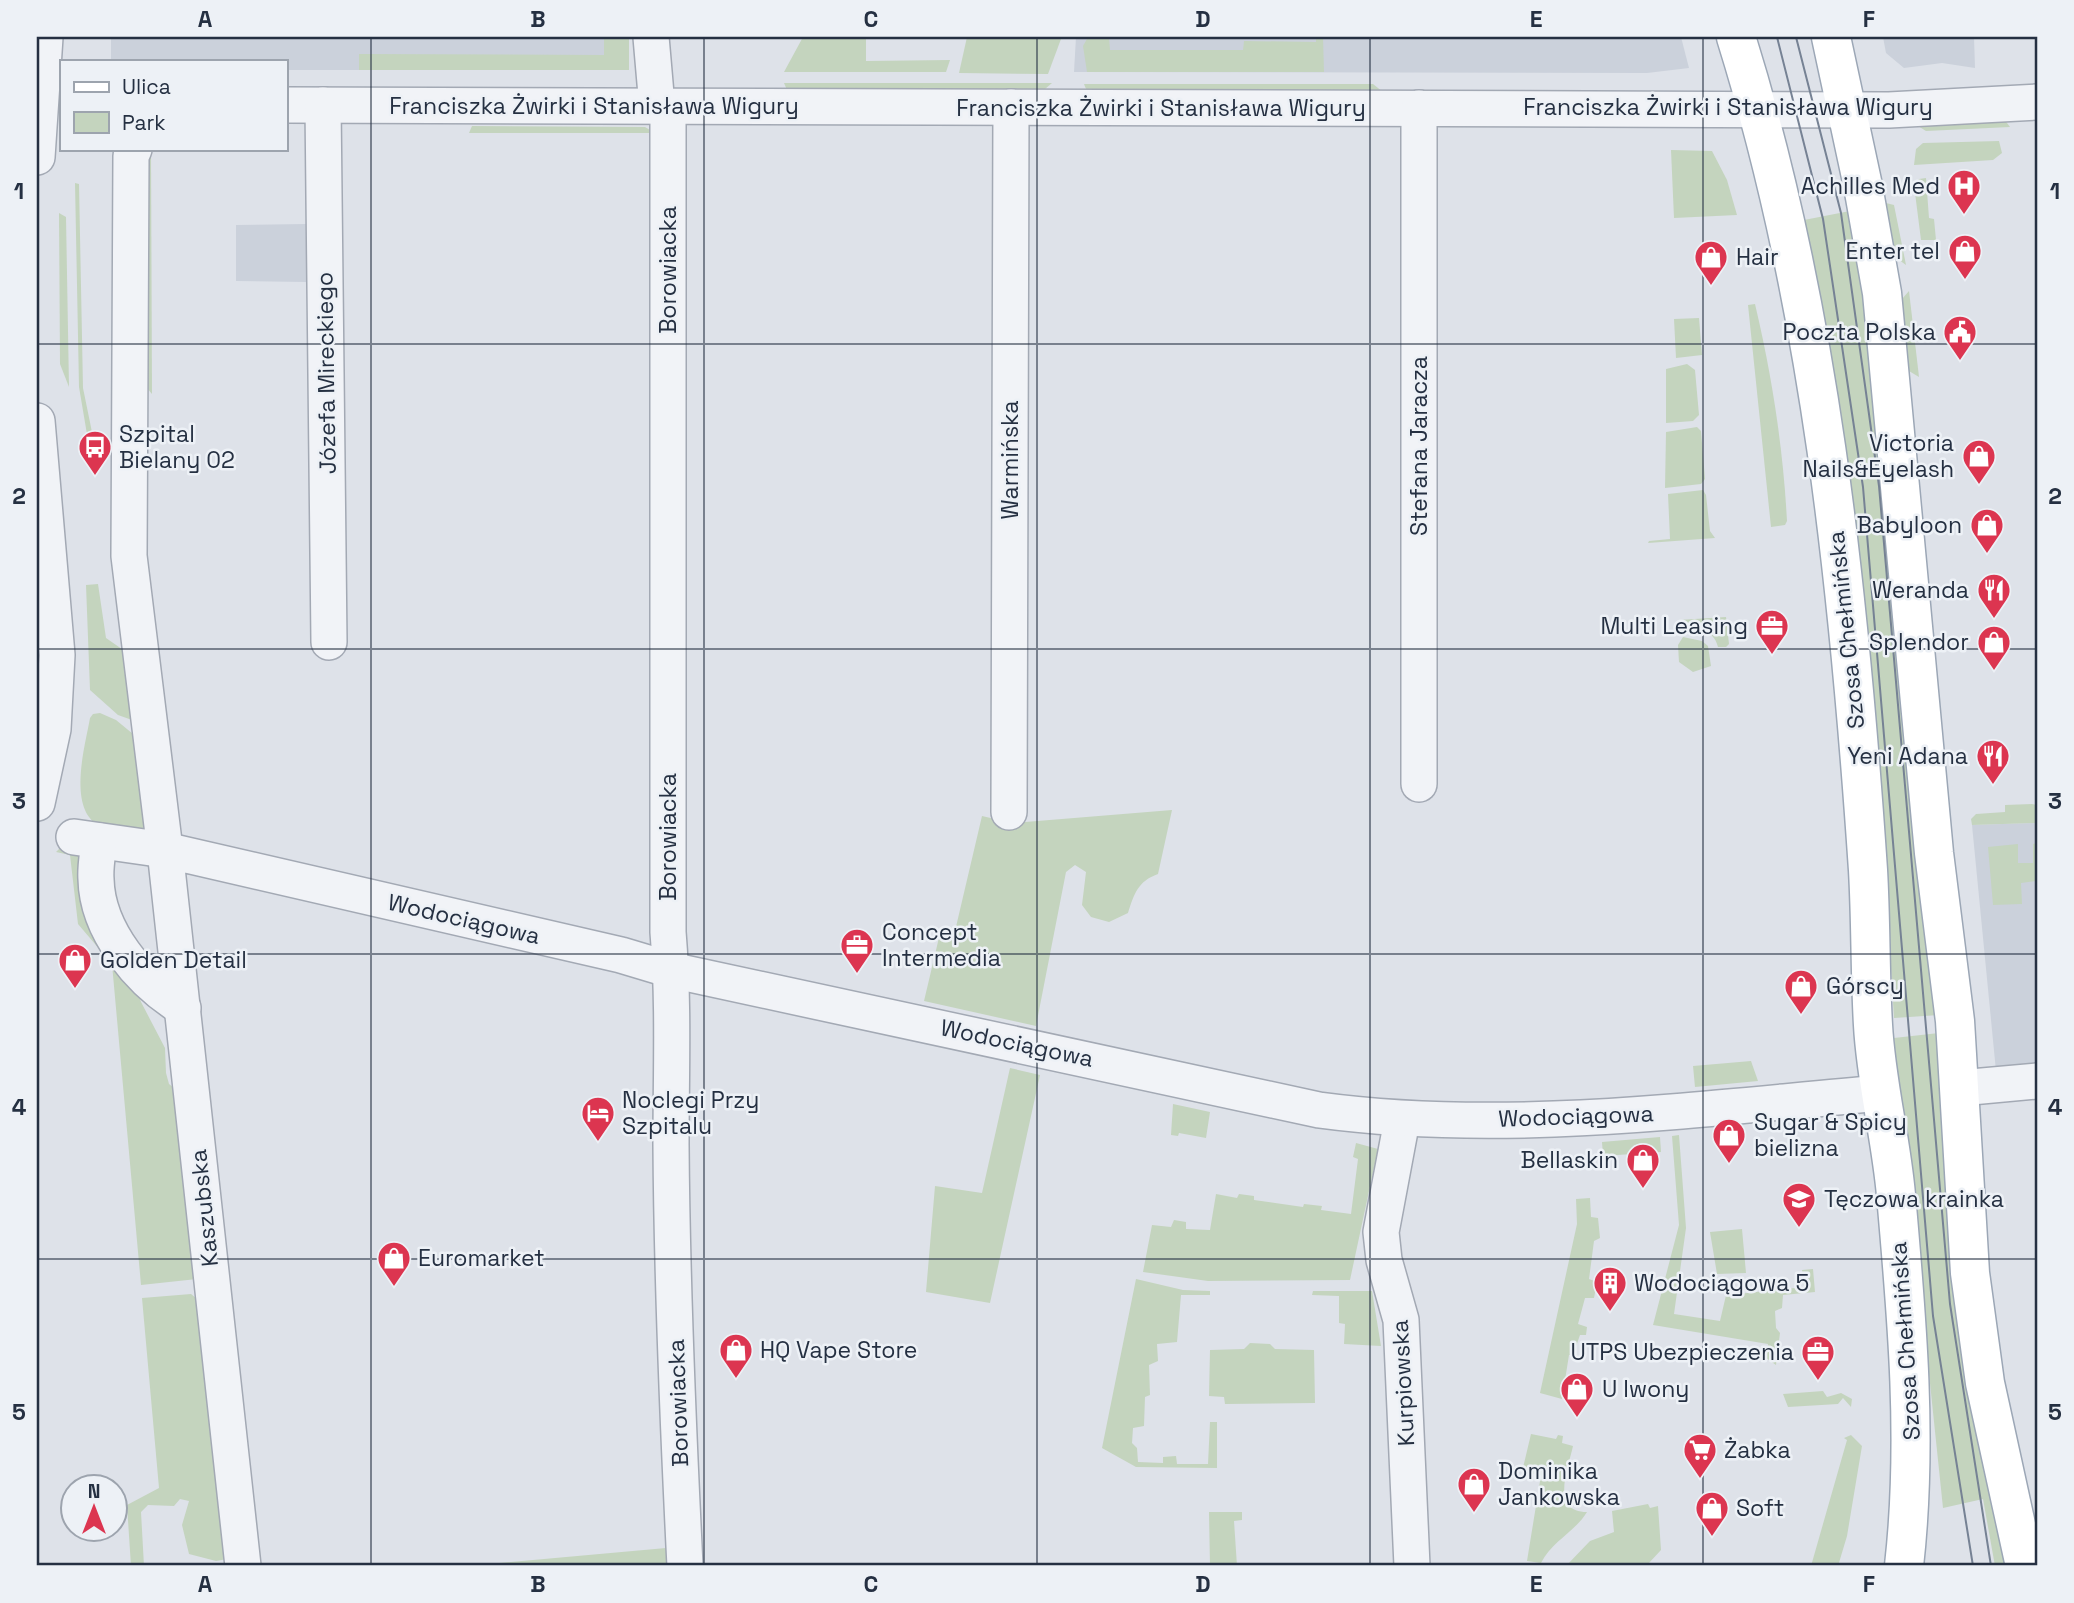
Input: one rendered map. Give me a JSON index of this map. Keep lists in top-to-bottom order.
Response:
{
  "streets": {
    "main road": ["Szosa Chełmińska"],
    "street": [
      "Franciszka Żwirki i Stanisława Wigury",
      "Borowiacka",
      "Józefa Mireckiego",
      "Stefana Jaracza",
      "Warmińska",
      "Wodociągowa",
      "Kaszubska",
      "Kurpiowska"
    ]
  },
  "crossings": [
    ["Franciszka Żwirki i Stanisława Wigury", "Borowiacka"],
    ["Franciszka Żwirki i Stanisława Wigury", "Józefa Mireckiego"],
    ["Franciszka Żwirki i Stanisława Wigury", "Stefana Jaracza"],
    ["Franciszka Żwirki i Stanisława Wigury", "Warmińska"],
    ["Franciszka Żwirki i Stanisława Wigury", "Szosa Chełmińska"],
    ["Borowiacka", "Wodociągowa"],
    ["Szosa Chełmińska", "Wodociągowa"],
    ["Wodociągowa", "Kaszubska"],
    ["Wodociągowa", "Kurpiowska"]
  ],
  "places": {
    "hospital": ["Achilles Med"],
    "shop": [
      "Enter tel",
      "Hair",
      "Victoria Nails&Eyelash",
      "Babyloon",
      "Splendor",
      "Golden Detail",
      "Górscy",
      "Sugar & Spicy bielizna",
      "Bellaskin",
      "Euromarket",
      "HQ Vape Store",
      "U Iwony",
      "Dominika Jankowska",
      "Soft"
    ],
    "public building": ["Poczta Polska"],
    "bus stop": ["Szpital Bielany 02"],
    "restaurant": ["Weranda", "Yeni Adana"],
    "office": ["Multi Leasing", "Concept Intermedia", "UTPS Ubezpieczenia"],
    "hotel": ["Noclegi Przy Szpitalu"],
    "school or university": ["Tęczowa krainka"],
    "building": ["Wodociągowa 5"],
    "supermarket": ["Żabka"]
  },
  "legend": ["Ulica", "Park"],
  "north": "top",
  "grid": {
    "columns": [
      "A",
      "B",
      "C",
      "D",
      "E",
      "F"
    ],
    "rows": [
      "1",
      "2",
      "3",
      "4",
      "5"
    ]
  }
}
